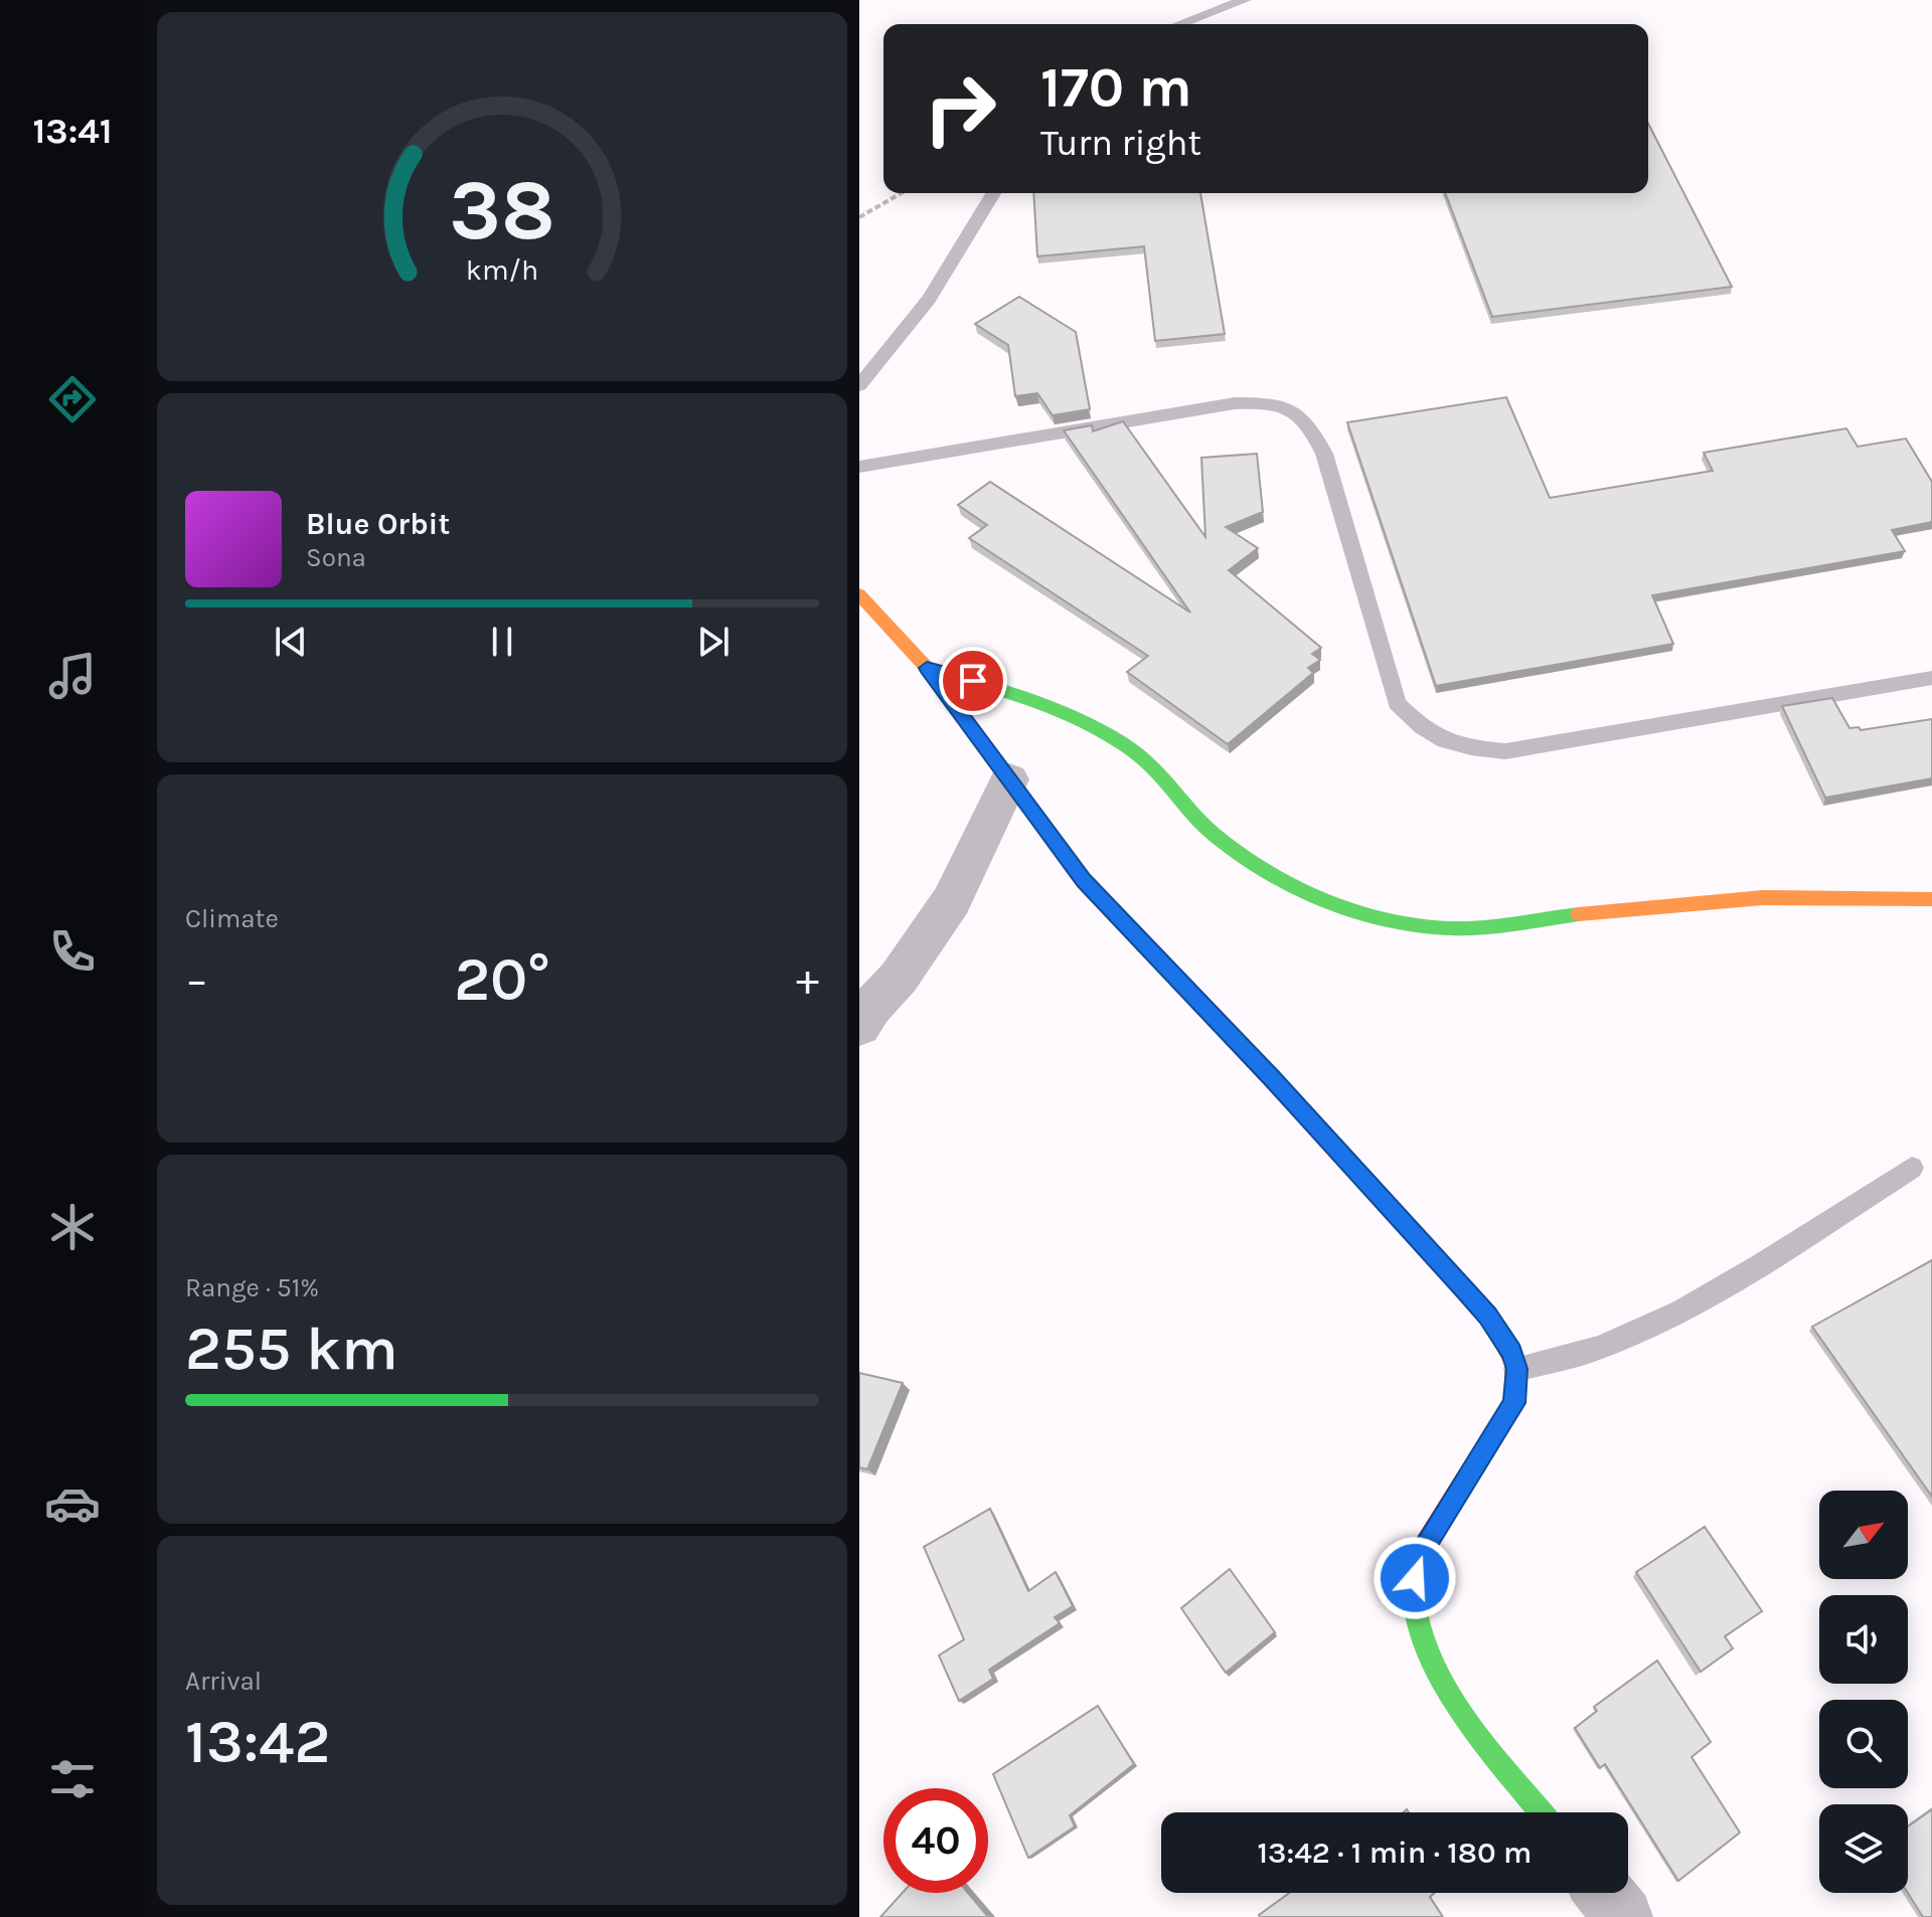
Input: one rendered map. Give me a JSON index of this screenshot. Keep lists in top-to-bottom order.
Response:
{
  "north": "top right",
  "page": {
    "tabs": "13:41",
    "turn": ["170 m", "Turn right"],
    "song": ["Blue Orbit", "Sona"],
    "tile": [
      "Climate",
      ["Range · 51%", "255 km"],
      ["Arrival", "13:42"]
    ],
    "heat": ["−", "20°", "+"],
    "limit": "40",
    "trip": "13:42 · 1 min · 180 m",
    "gauge": ["38", "km/h"]
  }
}
